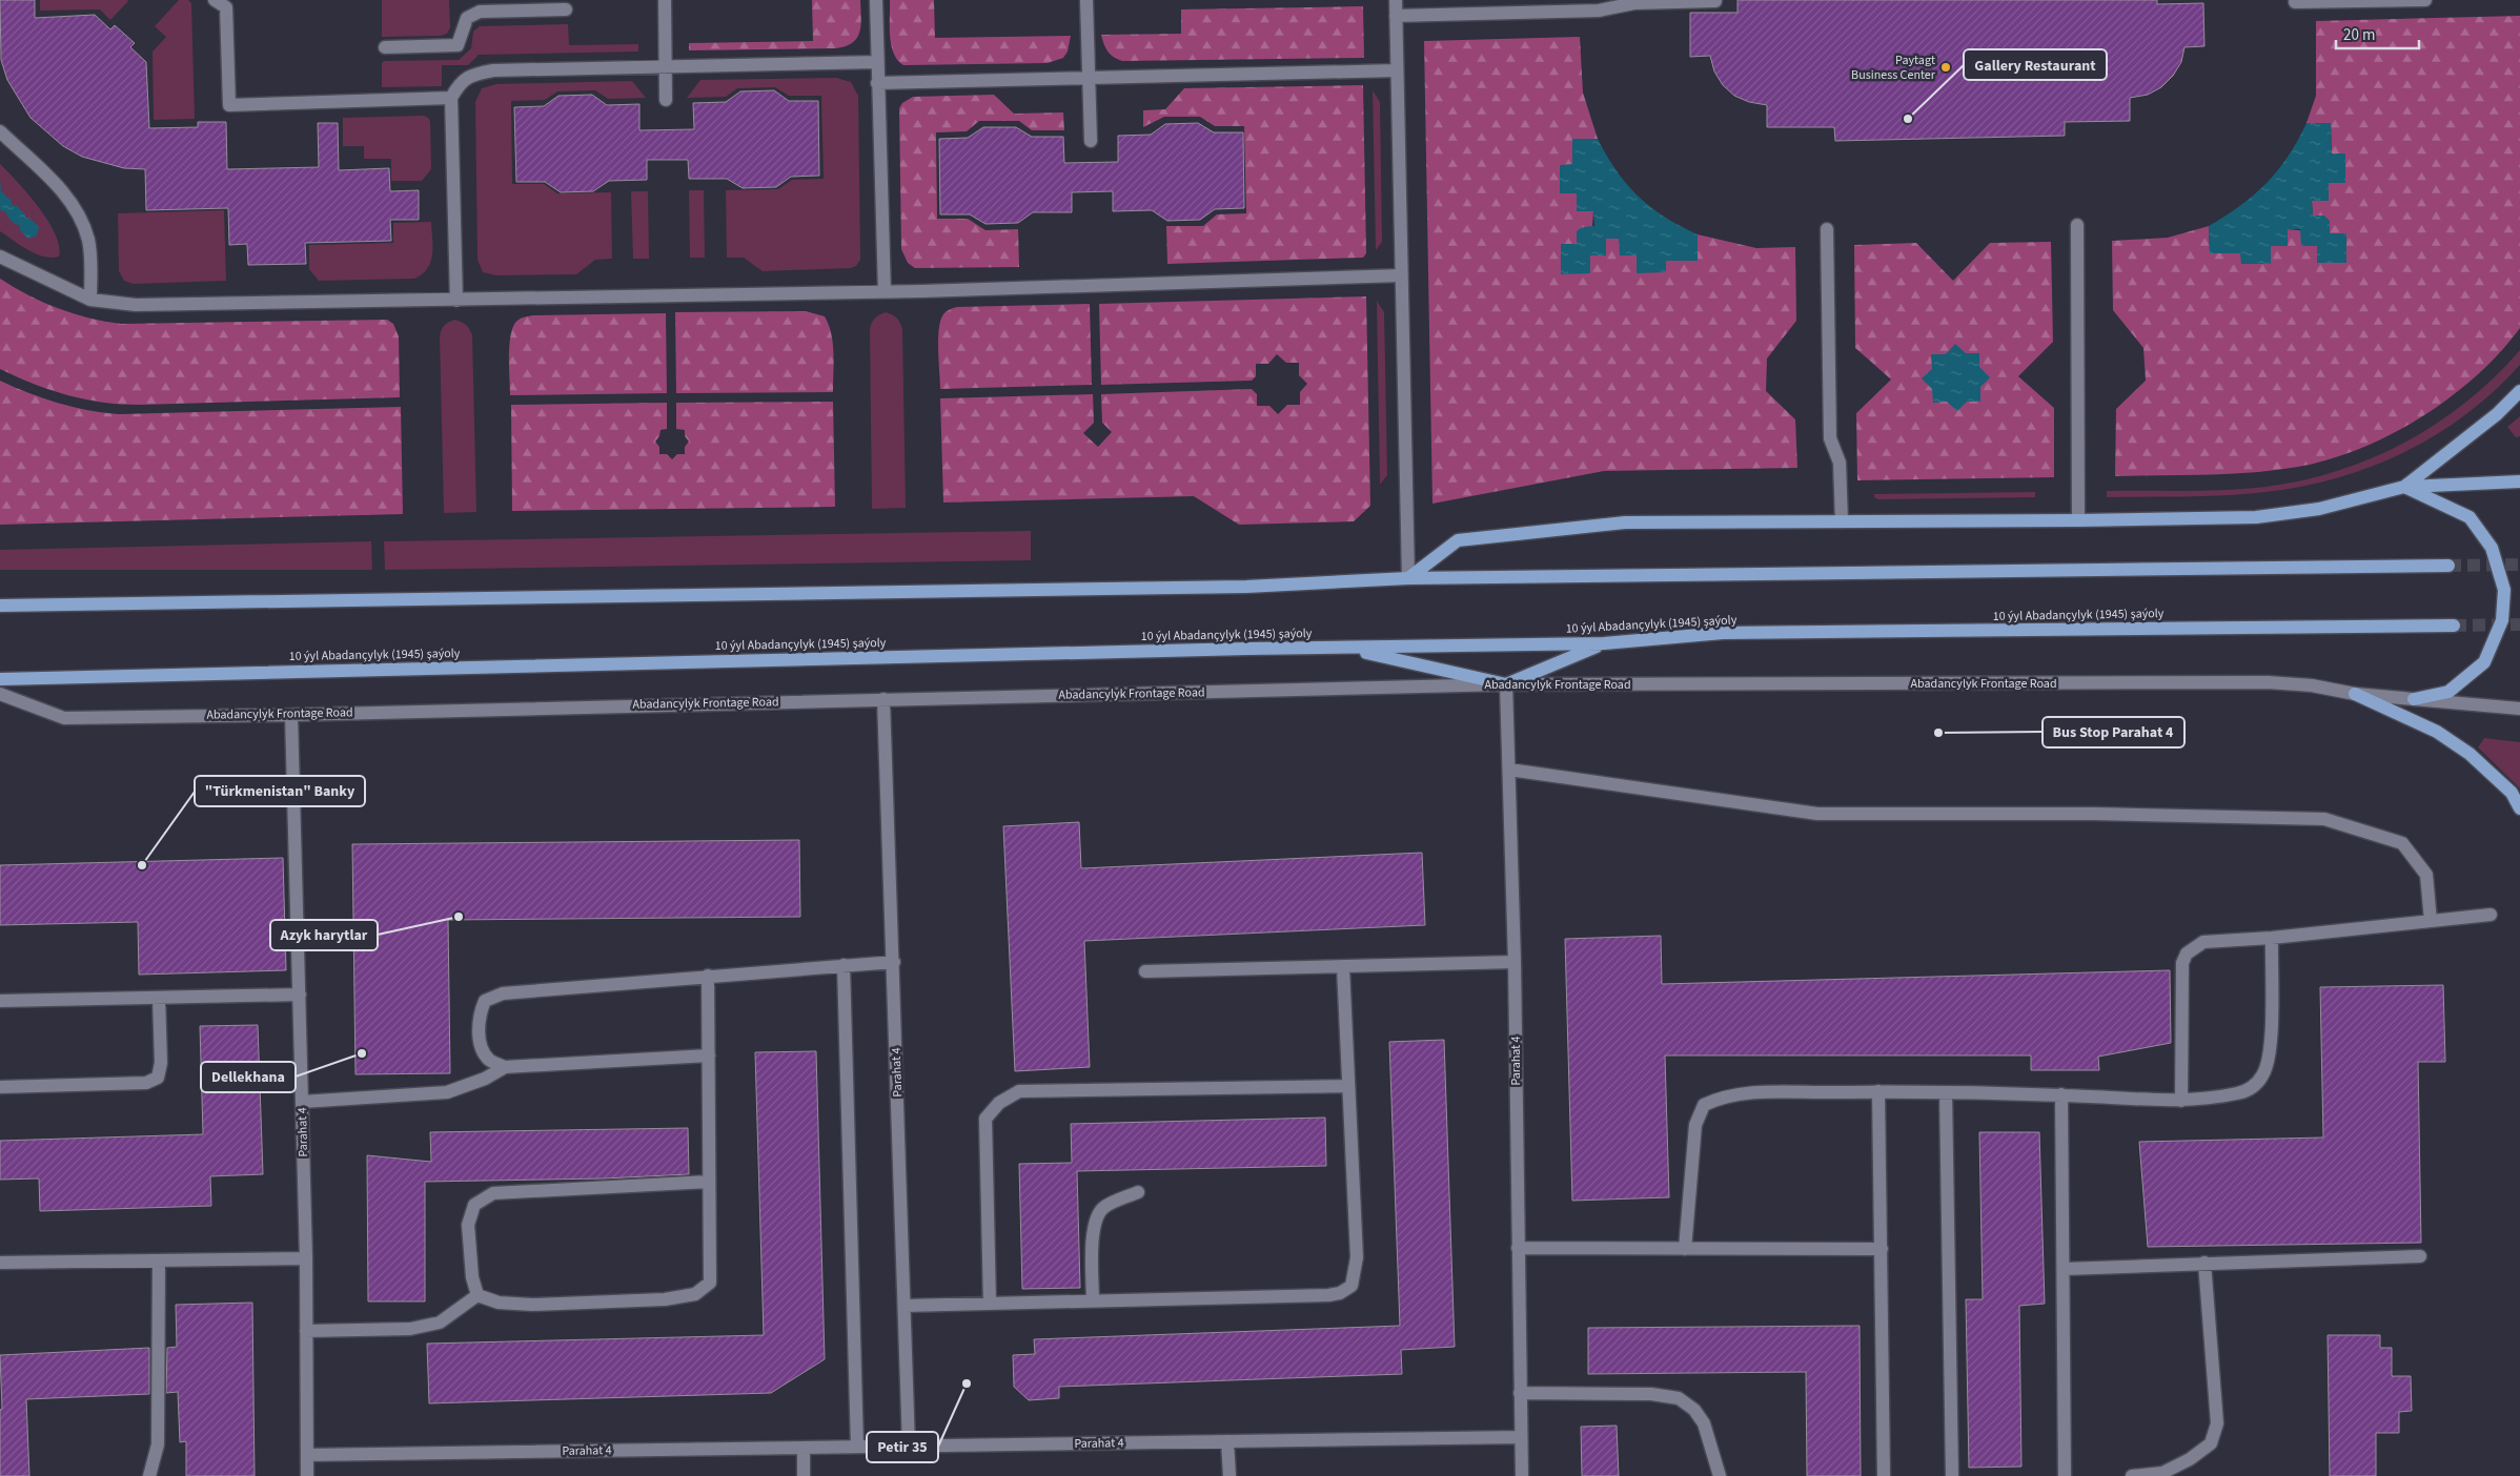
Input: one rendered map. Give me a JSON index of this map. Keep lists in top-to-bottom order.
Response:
{
  "streets": {
    "main road": ["10 ýyl Abadançylyk (1945) şaýoly"],
    "street": ["Abadancylyk Frontage Road", "Parahat 4"]
  },
  "crossings": [
    ["Abadancylyk Frontage Road", "Parahat 4"]
  ],
  "places": [
    "Paytagt Business Center",
    "Gallery Restaurant",
    "Bus Stop Parahat 4",
    "\"Türkmenistan\" Banky",
    "Azyk harytlar",
    "Dellekhana",
    "Petir 35"
  ],
  "scale_bar": "20 m"
}
